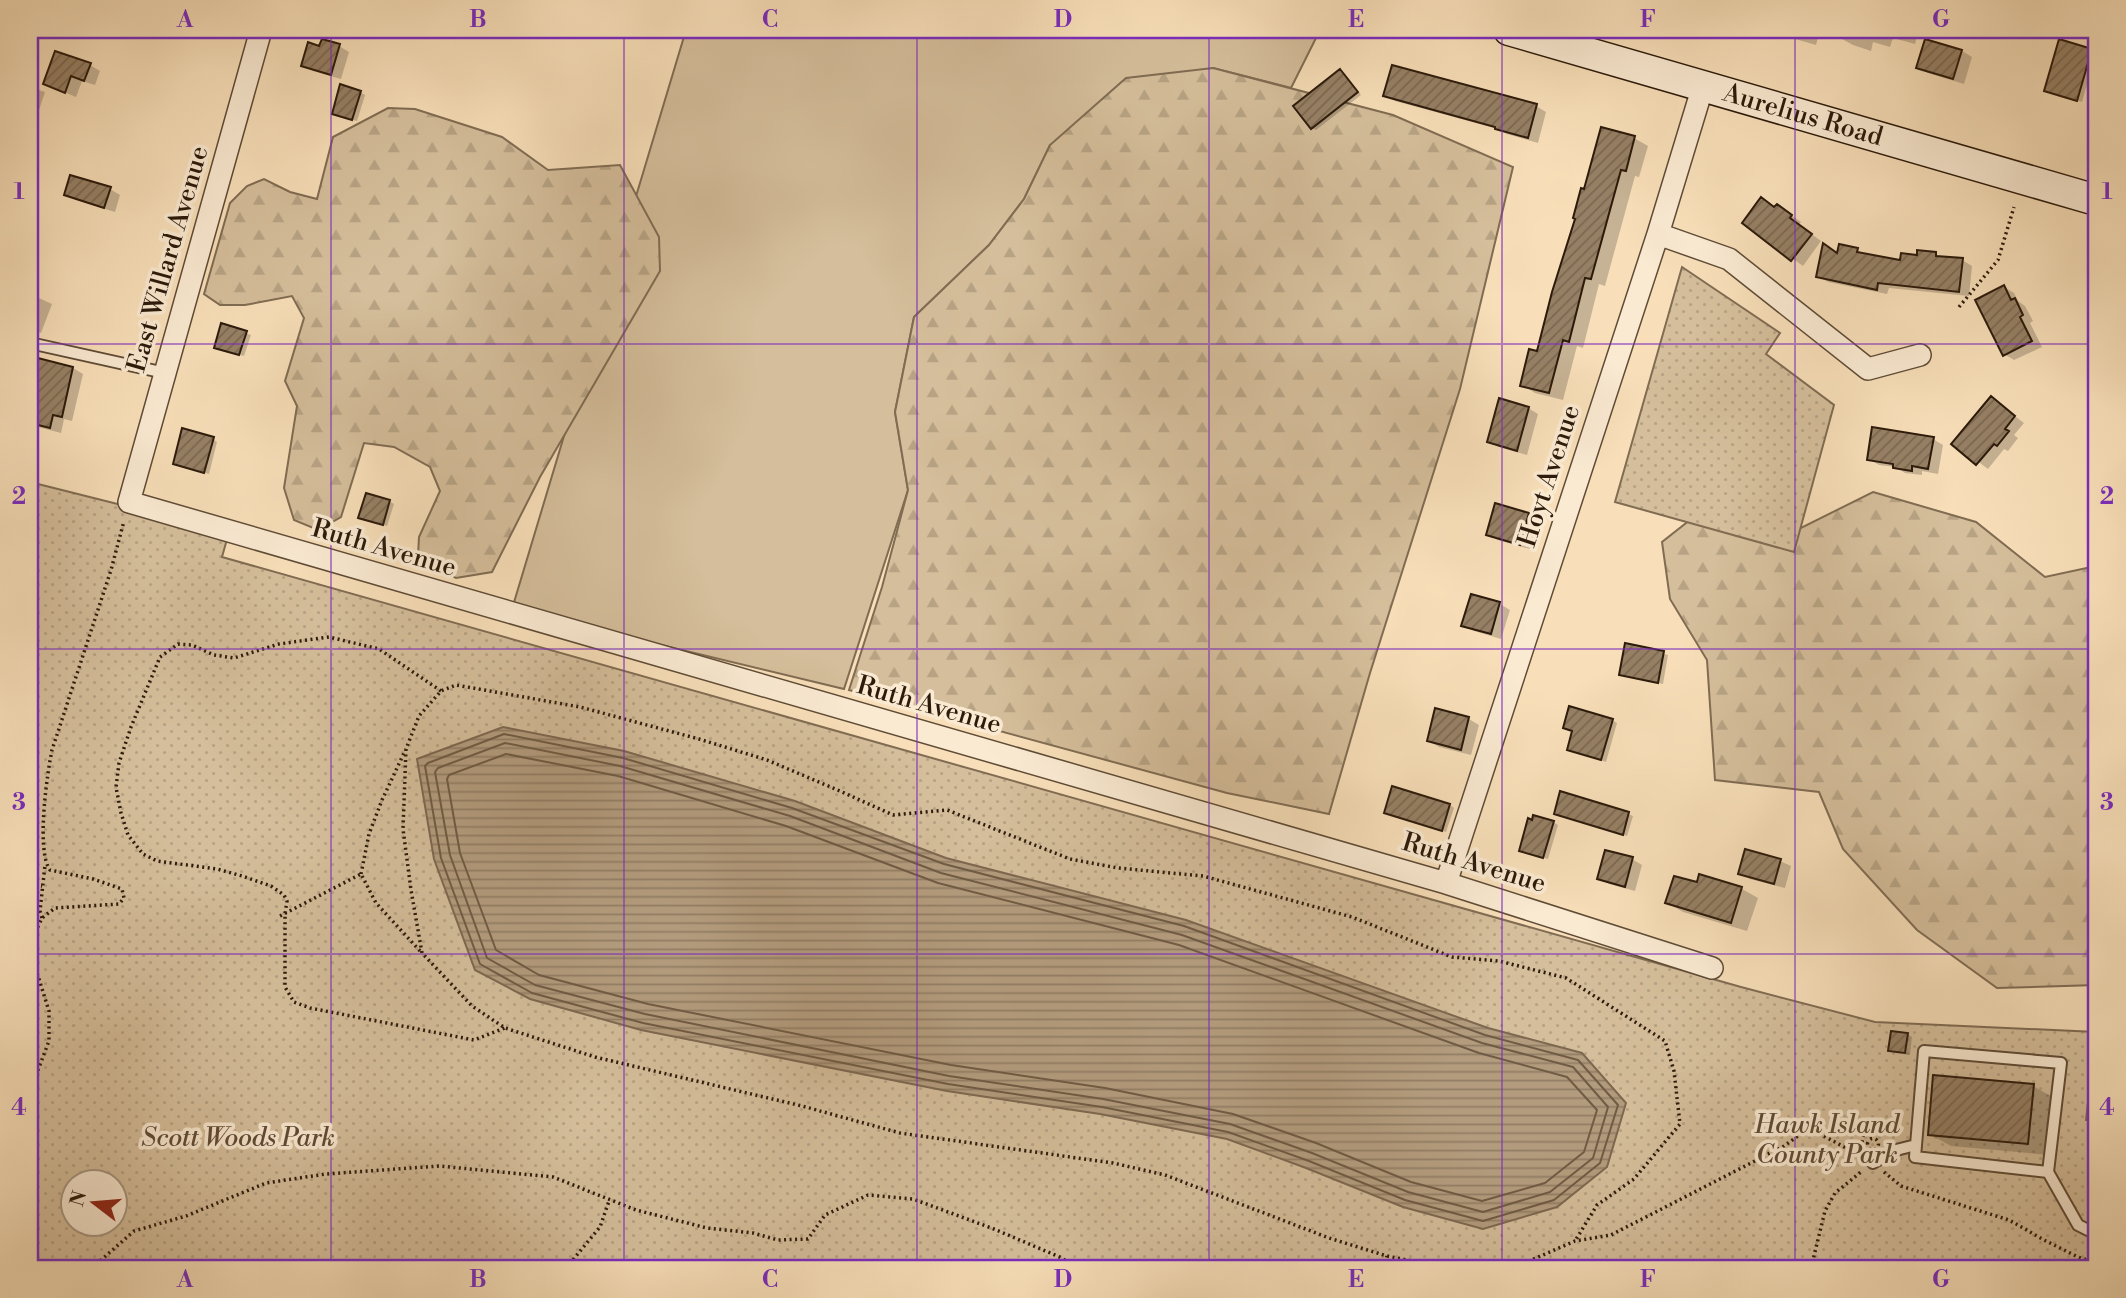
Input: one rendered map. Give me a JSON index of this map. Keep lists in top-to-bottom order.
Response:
{
  "streets": {
    "street": [
      "Aurelius Road",
      "East Willard Avenue",
      "Hoyt Avenue",
      "Ruth Avenue"
    ]
  },
  "crossings": [
    ["Aurelius Road", "Hoyt Avenue"],
    ["East Willard Avenue", "Ruth Avenue"],
    ["Hoyt Avenue", "Ruth Avenue"]
  ],
  "parks": ["Hawk Island County Park", "Scott Woods Park"],
  "north": "left",
  "grid": {
    "columns": [
      "A",
      "B",
      "C",
      "D",
      "E",
      "F",
      "G"
    ],
    "rows": [
      "1",
      "2",
      "3",
      "4"
    ]
  }
}
